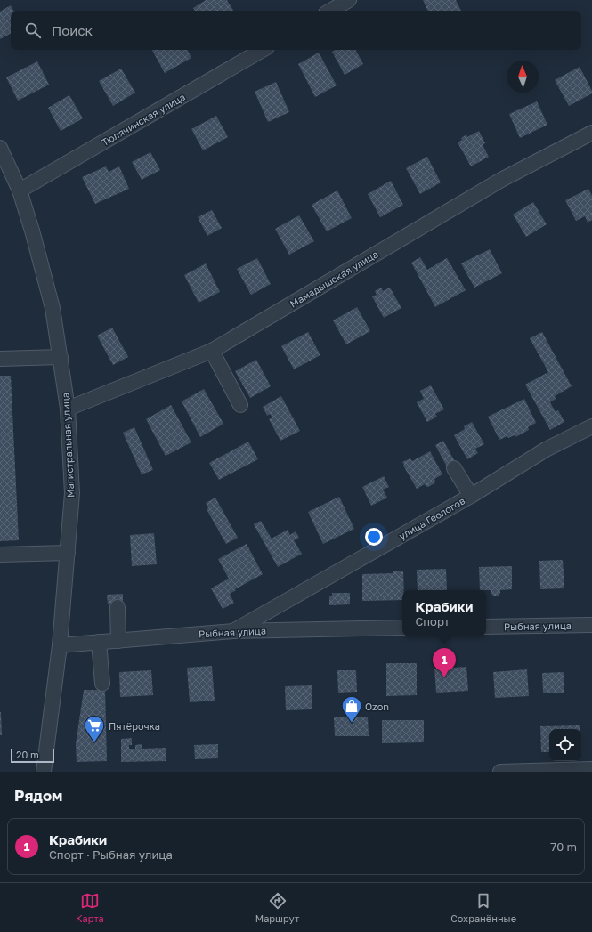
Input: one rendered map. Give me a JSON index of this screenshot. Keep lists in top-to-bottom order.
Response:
{
  "streets": {
    "street": [
      "Тюлячинская улица",
      "Мамадышская улица",
      "Магистральная улица",
      "улица Геологов",
      "Рыбная улица"
    ]
  },
  "crossings": [
    ["Тюлячинская улица", "Магистральная улица"],
    ["Мамадышская улица", "Магистральная улица"],
    ["Магистральная улица", "Рыбная улица"],
    ["улица Геологов", "Рыбная улица"]
  ],
  "places": {
    "shop": ["Ozon"],
    "supermarket": ["Пятёрочка"]
  },
  "scale_bar": "20 m",
  "north": "top",
  "page": {
    "search": "Поиск",
    "popup": ["Крабики", "Спорт"],
    "pins": "1",
    "scale": "20 m",
    "heading": "Рядом",
    "list": [
      {
        "mark": "1",
        "name": "Крабики",
        "note": "Спорт · Рыбная улица",
        "value": "70 m"
      }
    ],
    "nav": ["Карта", "Маршрут", "Сохранённые"]
  }
}
